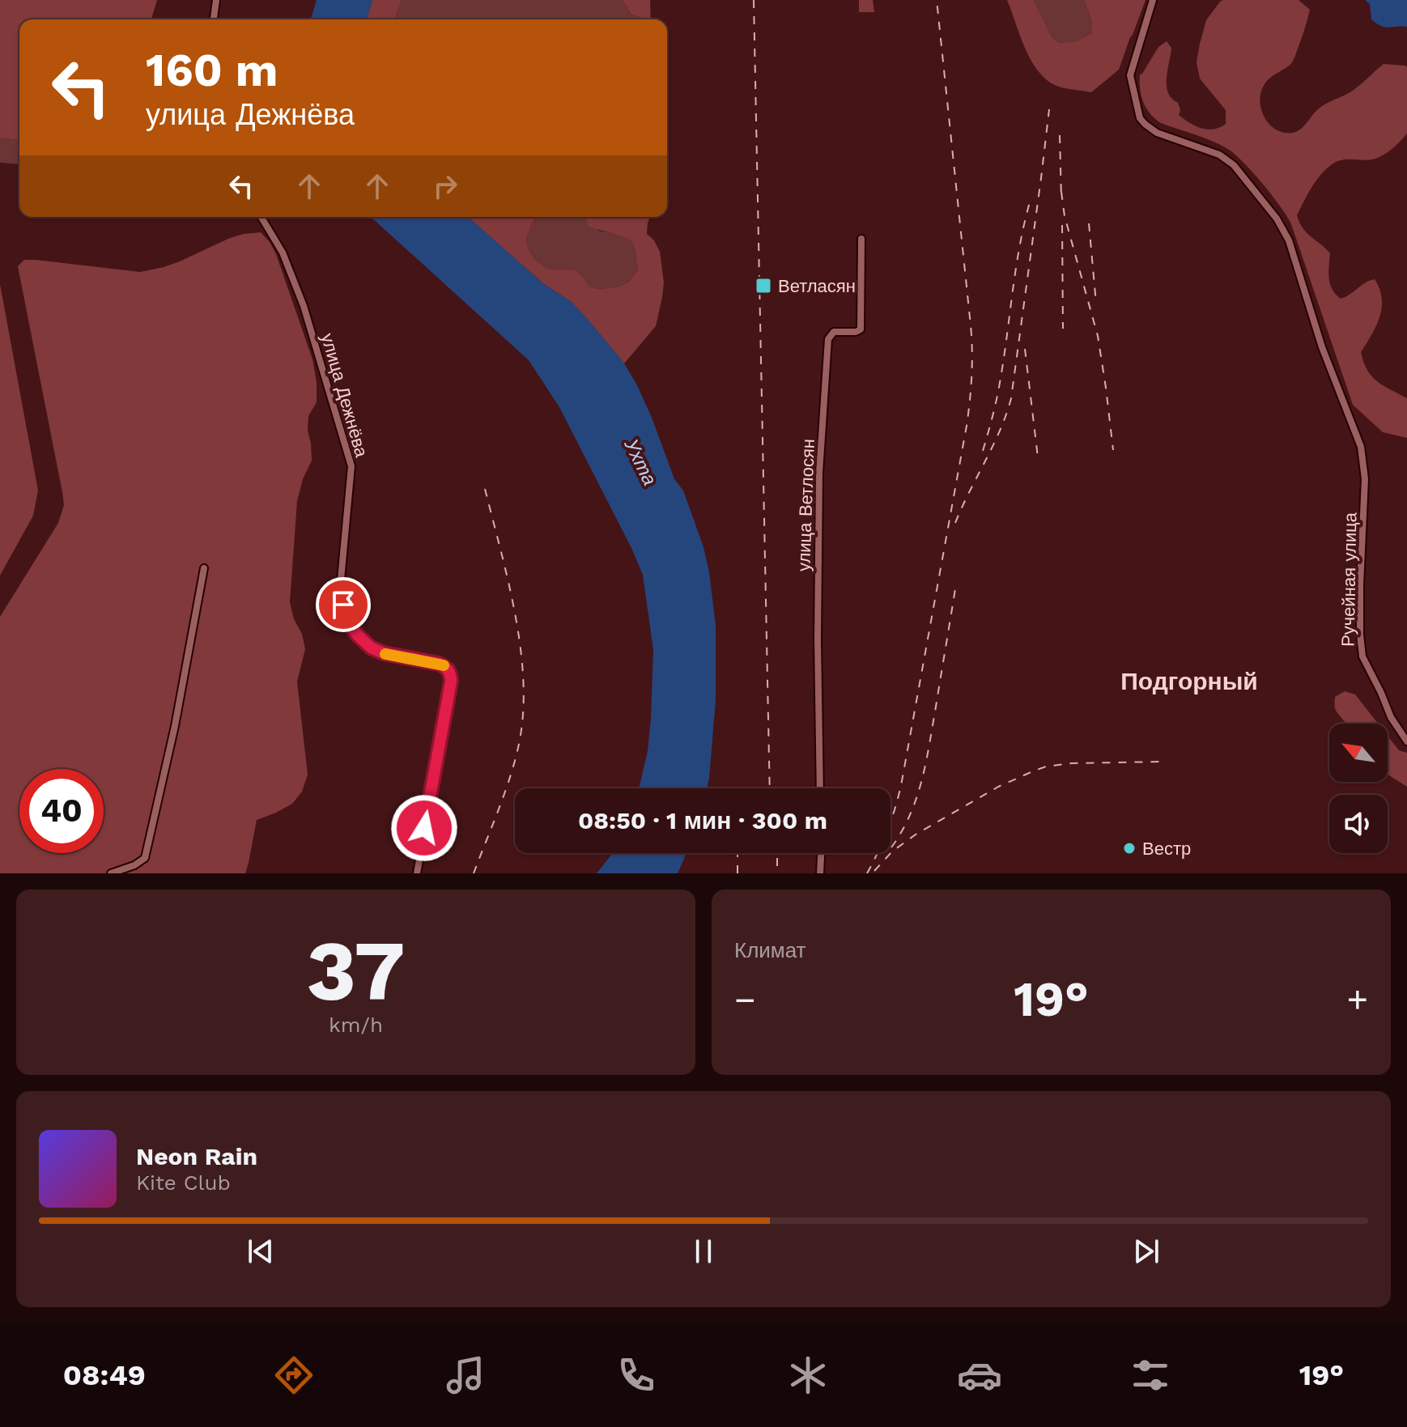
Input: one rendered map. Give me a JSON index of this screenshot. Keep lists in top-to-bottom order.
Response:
{
  "streets": {
    "street": ["улица Дежнёва", "улица Ветлосян", "Ручейная улица"]
  },
  "districts": ["Подгорный"],
  "water": ["Ухта"],
  "places": {
    "transit": ["Ветласян"],
    "other": ["Вестр"]
  },
  "north": "top left",
  "page": {
    "turn": ["160 m", "улица Дежнёва"],
    "limit": "40",
    "trip": "08:50 · 1 мин · 300 m",
    "tile": [
      ["37", "km/h"],
      "Климат"
    ],
    "heat": ["−", "19°", "+"],
    "song": ["Neon Rain", "Kite Club"],
    "tabs": ["08:49", "19°"]
  }
}
